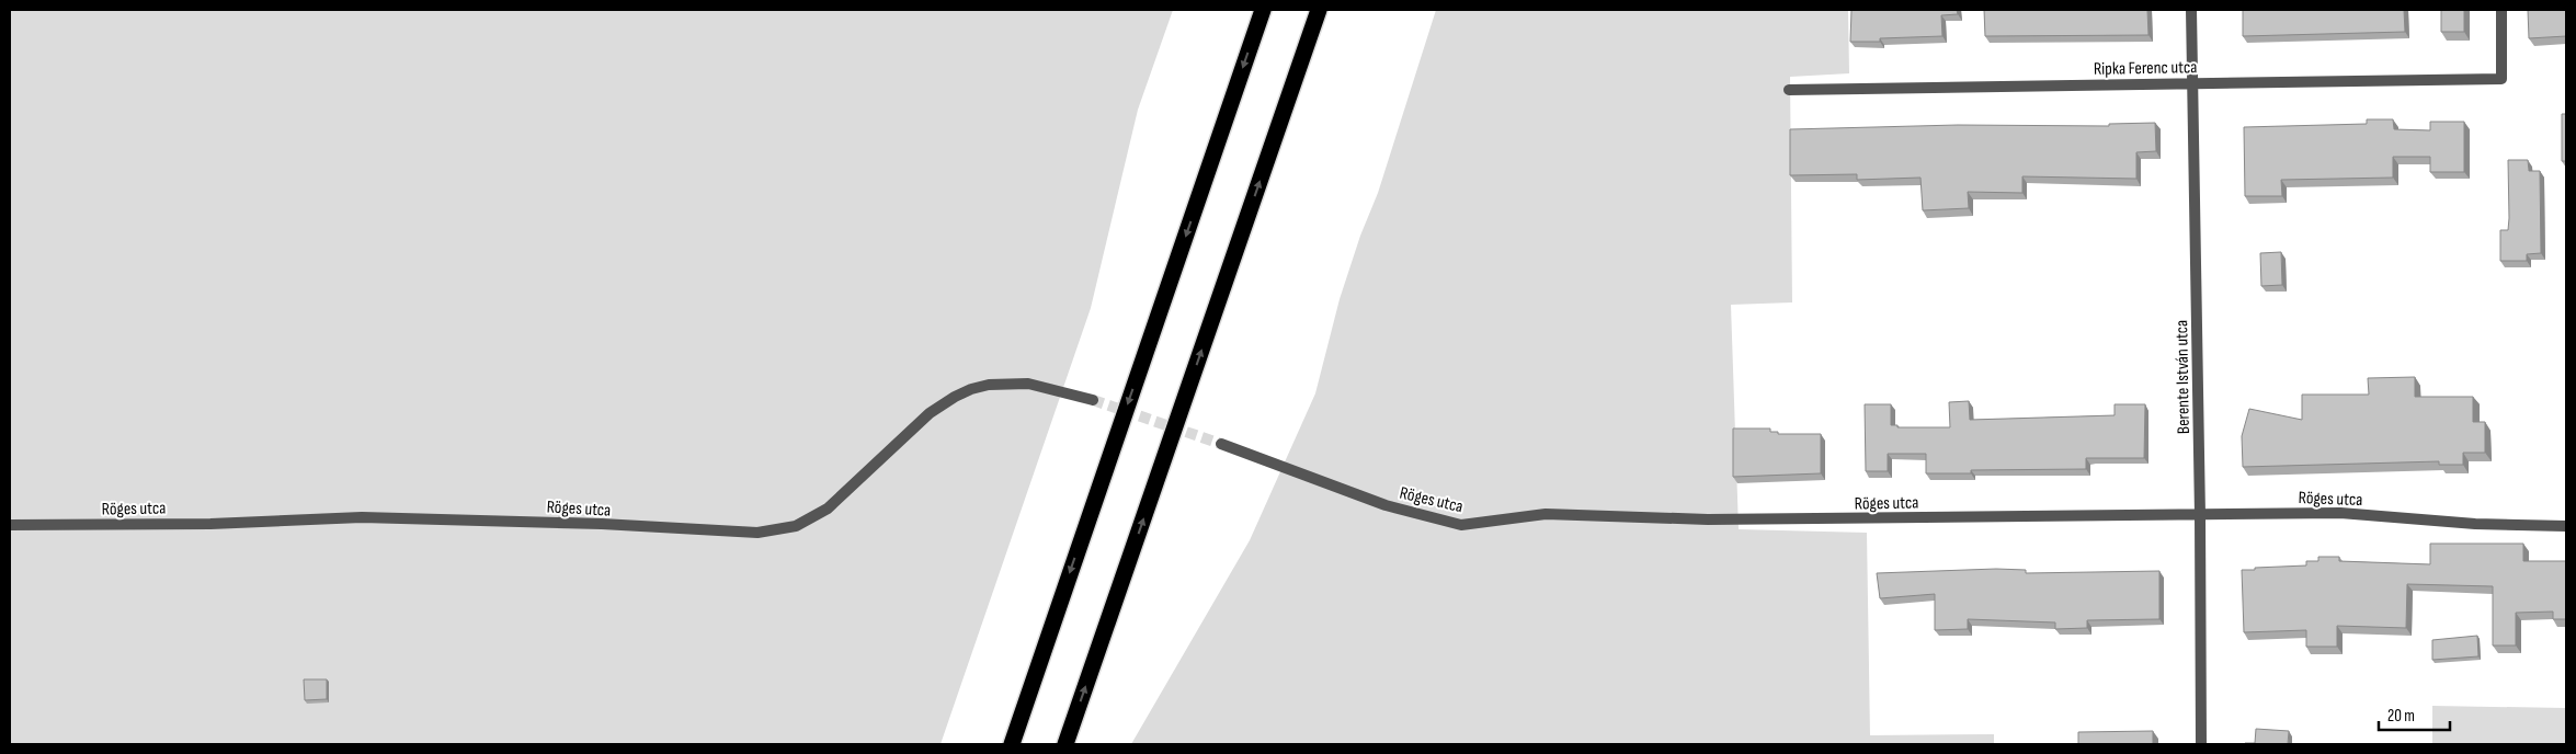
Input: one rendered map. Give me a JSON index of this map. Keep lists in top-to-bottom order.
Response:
{
  "streets": {
    "street": ["Ripka Ferenc utca", "Berente István utca", "Röges utca"]
  },
  "crossings": [
    ["Ripka Ferenc utca", "Berente István utca"],
    ["Berente István utca", "Röges utca"]
  ],
  "scale_bar": "20 m"
}
